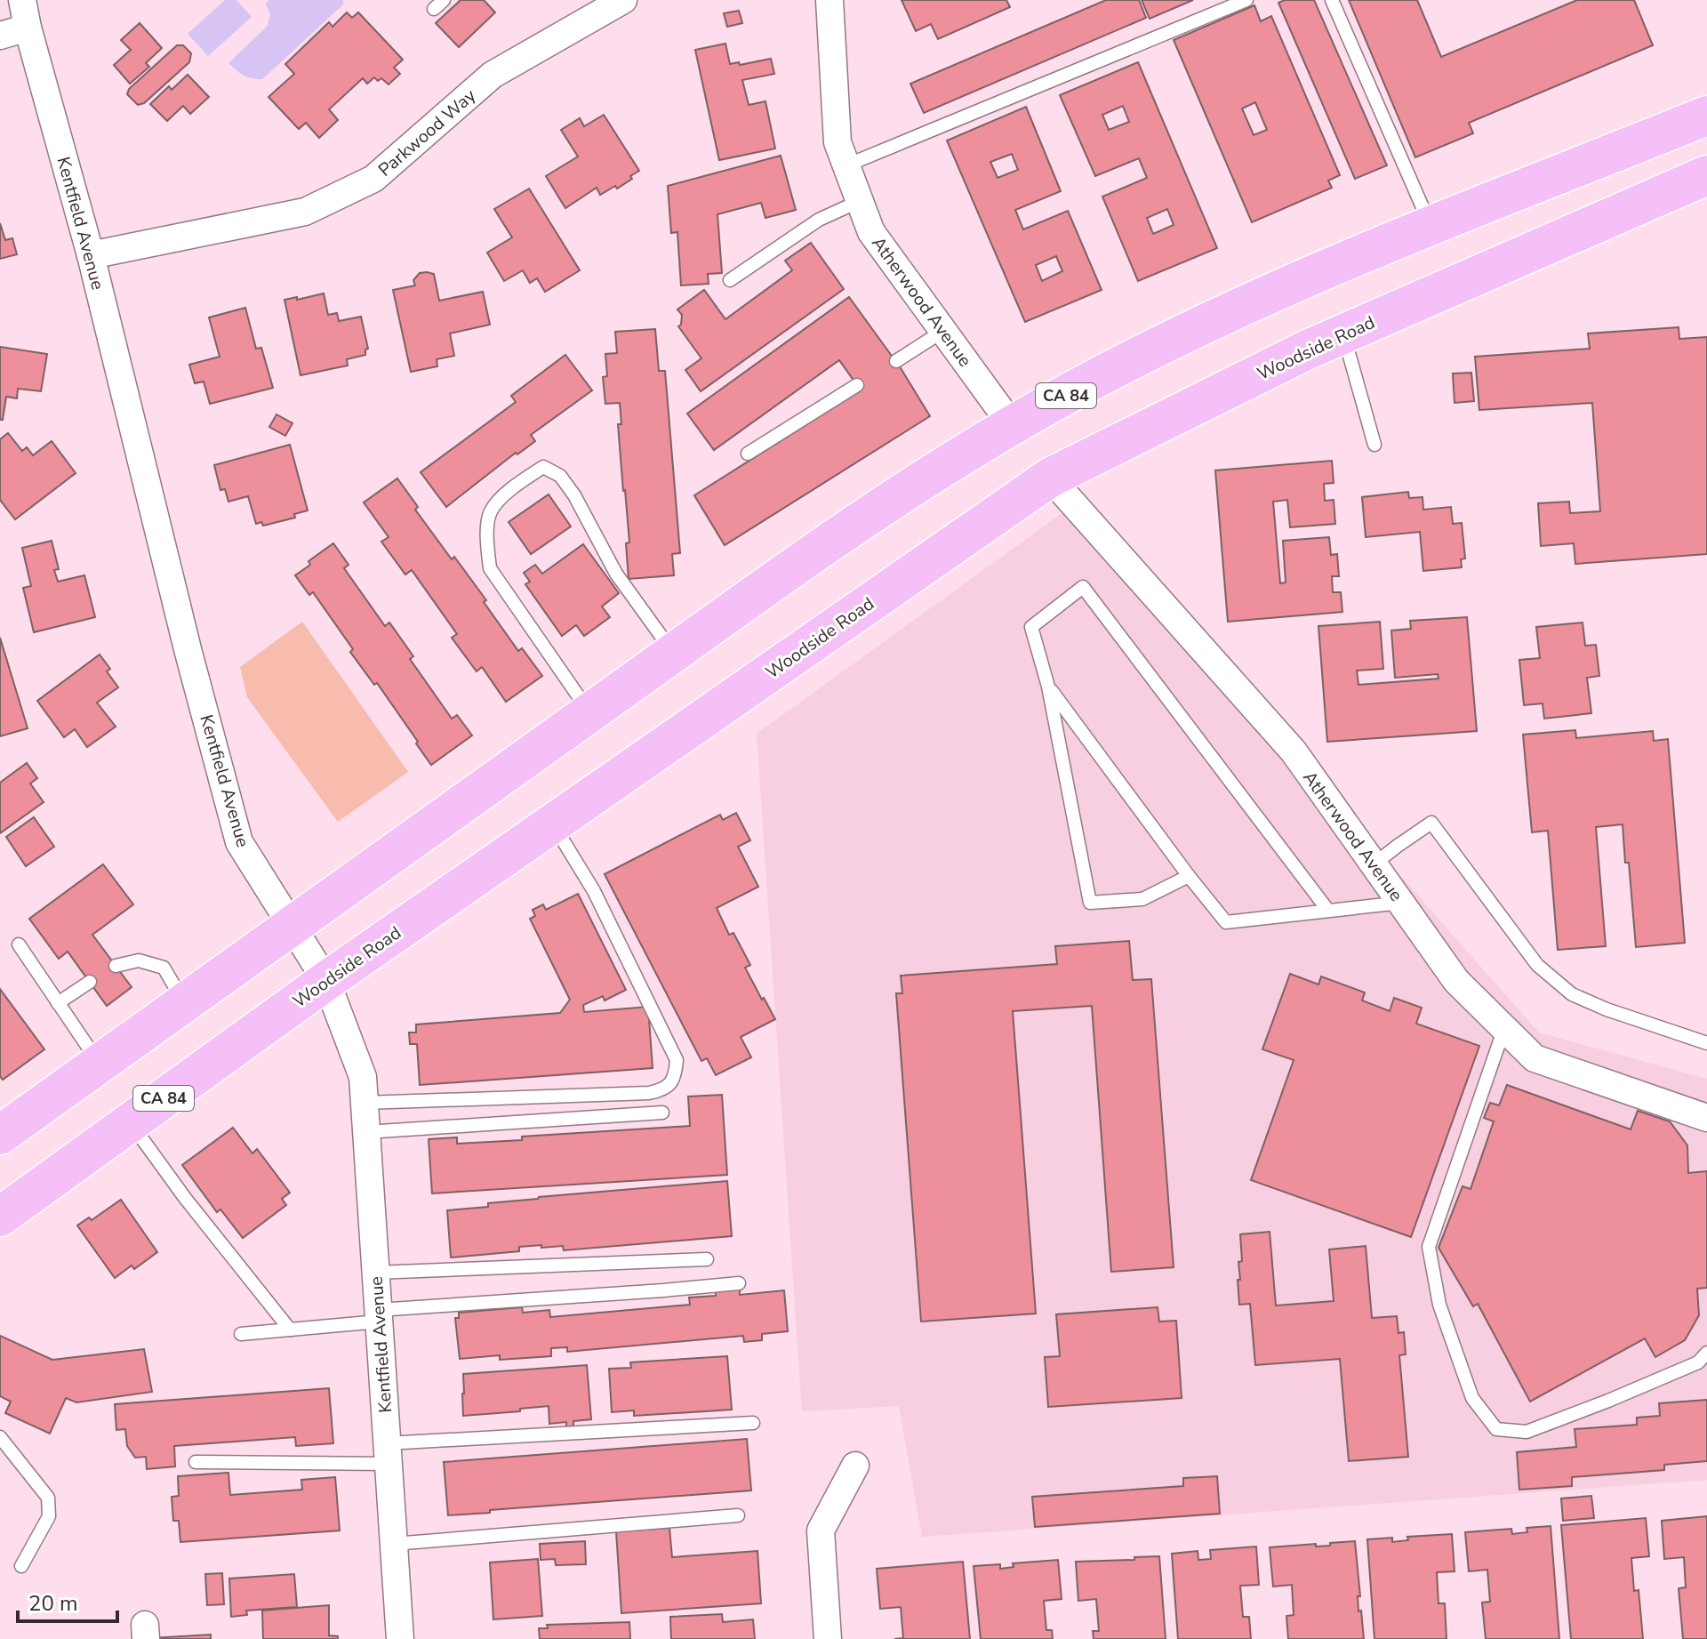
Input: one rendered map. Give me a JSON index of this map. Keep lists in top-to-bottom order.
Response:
{
  "streets": {
    "main road": ["Woodside Road", "CA 84"],
    "street": ["Parkwood Way", "Kentfield Avenue", "Atherwood Avenue"]
  },
  "crossings": [
    ["Parkwood Way", "Kentfield Avenue"],
    ["Kentfield Avenue", "Woodside Road"],
    ["Kentfield Avenue", "CA 84"],
    ["Atherwood Avenue", "Woodside Road"],
    ["Atherwood Avenue", "CA 84"]
  ],
  "scale_bar": "20 m"
}
